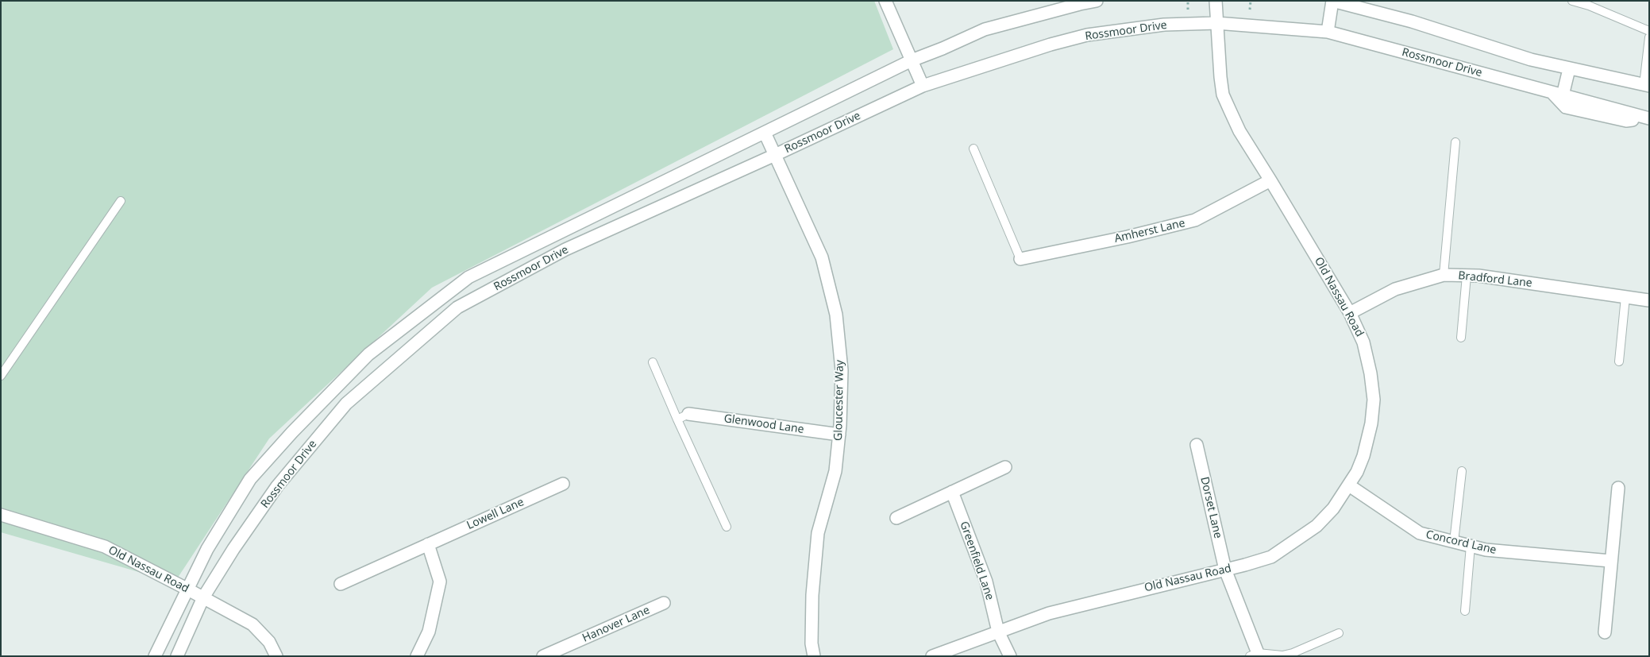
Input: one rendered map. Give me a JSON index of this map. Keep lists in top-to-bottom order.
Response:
{
  "streets": {
    "street": [
      "Rossmoor Drive",
      "Amherst Lane",
      "Bradford Lane",
      "Old Nassau Road",
      "Gloucester Way",
      "Glenwood Lane",
      "Dorset Lane",
      "Lowell Lane",
      "Concord Lane",
      "Greenfield Lane",
      "Hanover Lane"
    ]
  },
  "crossings": [
    ["Rossmoor Drive", "Old Nassau Road"],
    ["Rossmoor Drive", "Gloucester Way"],
    ["Amherst Lane", "Old Nassau Road"],
    ["Bradford Lane", "Old Nassau Road"],
    ["Old Nassau Road", "Dorset Lane"],
    ["Old Nassau Road", "Concord Lane"],
    ["Old Nassau Road", "Greenfield Lane"],
    ["Gloucester Way", "Glenwood Lane"]
  ]
}
